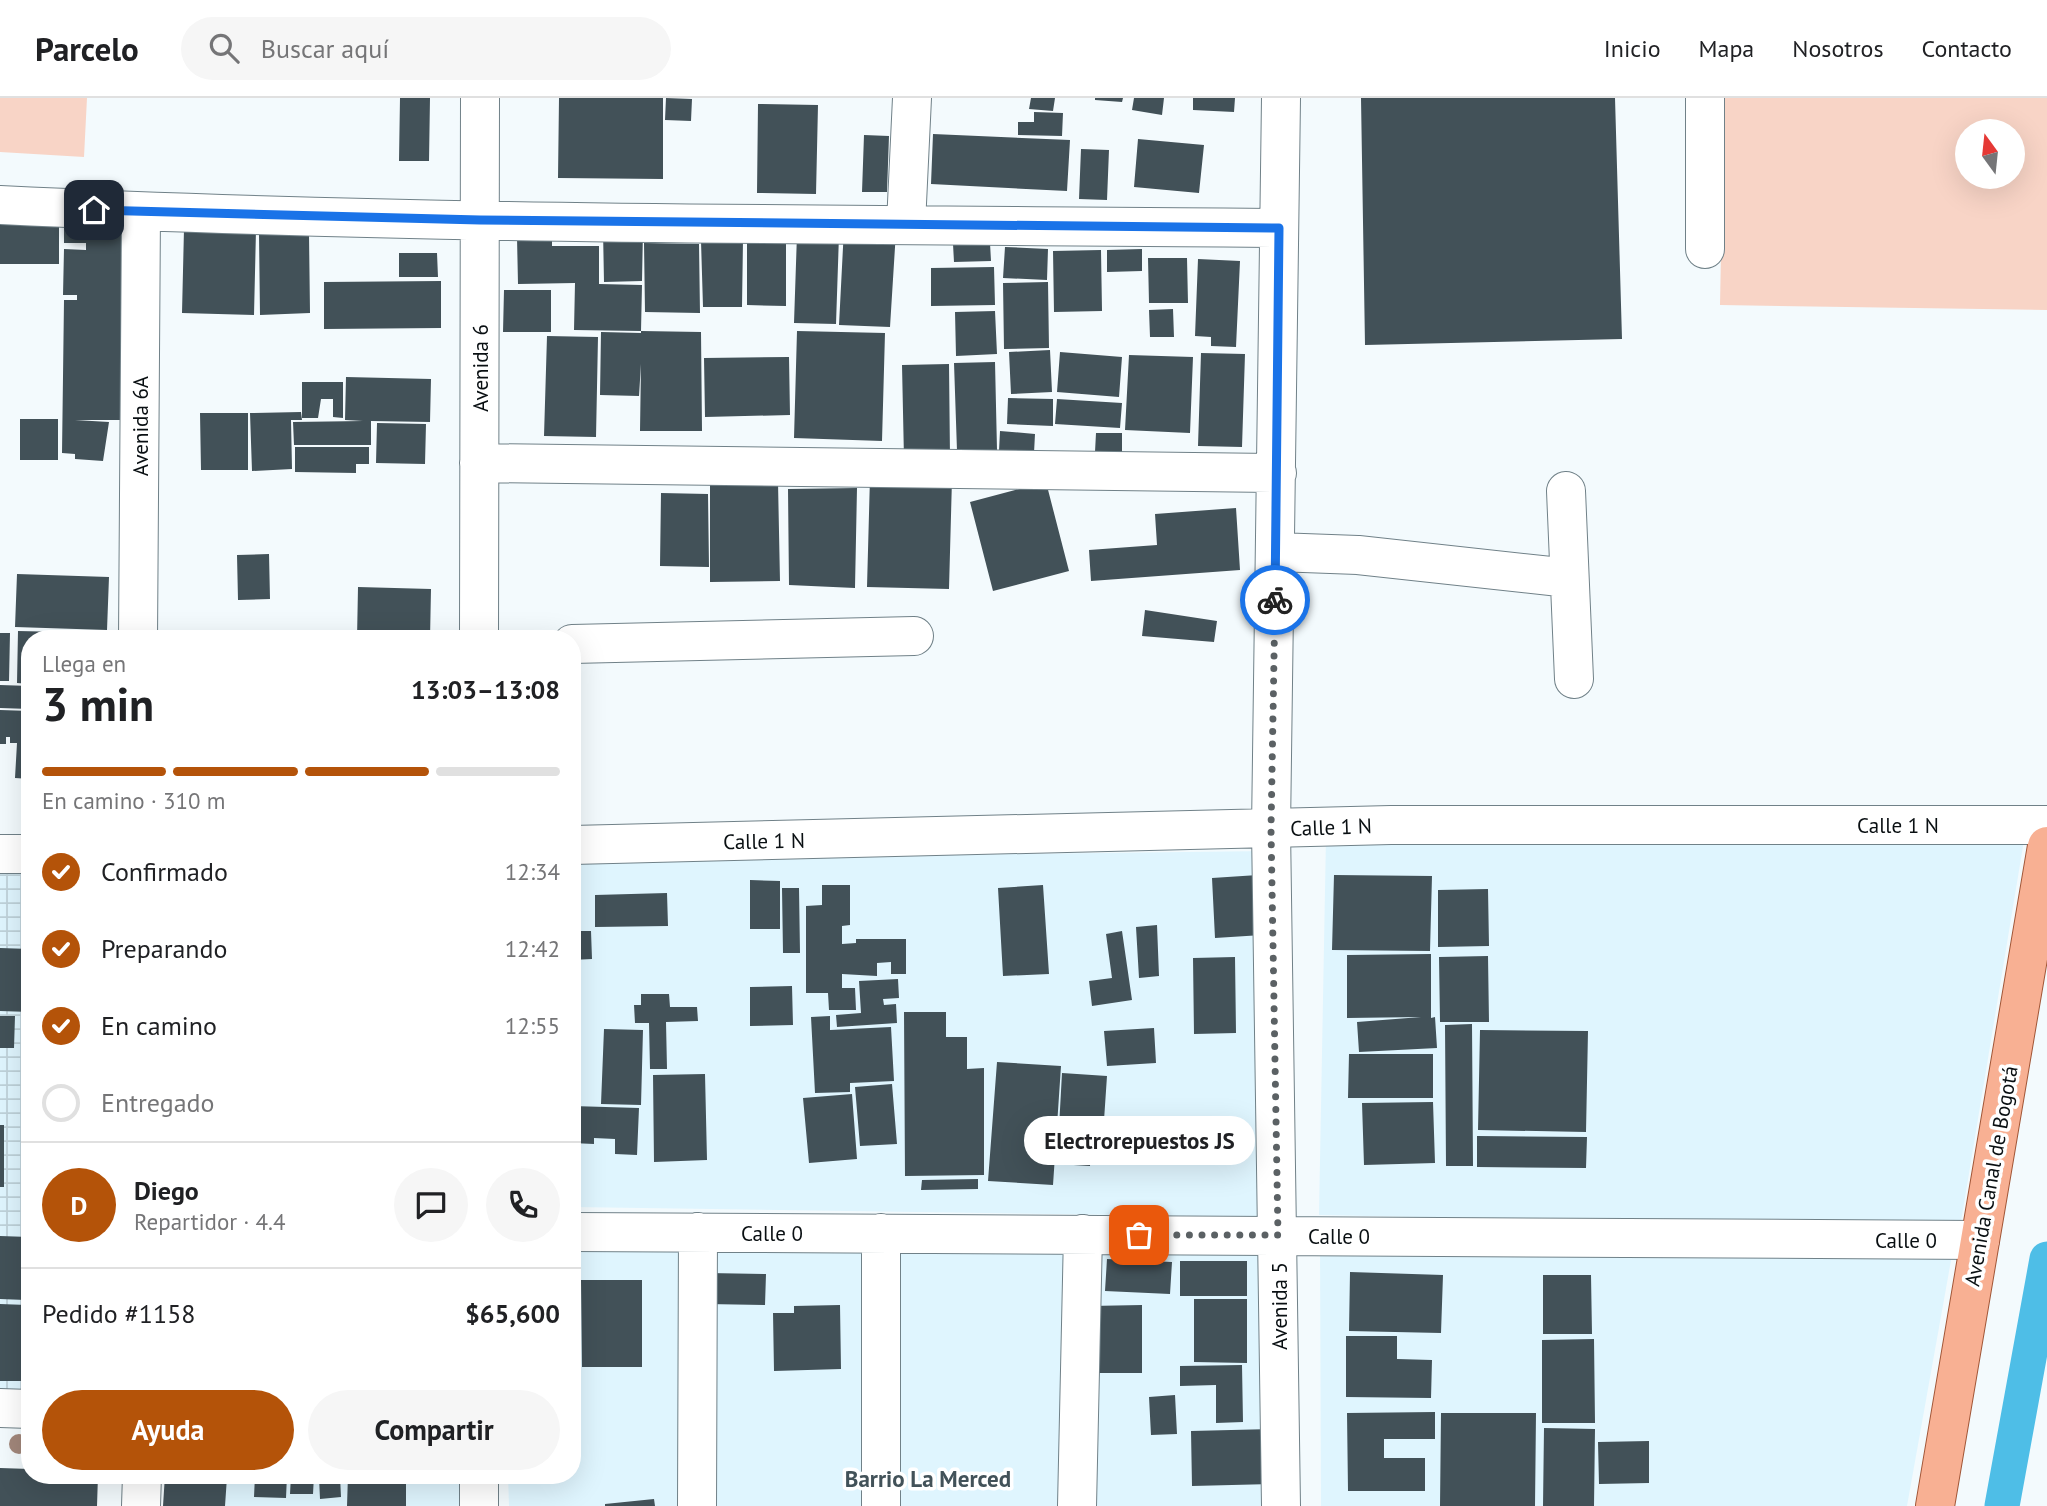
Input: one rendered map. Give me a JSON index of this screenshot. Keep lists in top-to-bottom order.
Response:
{
  "streets": {
    "main road": ["Avenida Canal de Bogotá"],
    "street": [
      "Avenida 6",
      "Avenida 6A",
      "Calle 1 N",
      "Calle 0",
      "Avenida 5"
    ]
  },
  "crossings": [
    ["Calle 1 N", "Avenida 5"],
    ["Avenida Canal de Bogotá", "Calle 0"],
    ["Calle 0", "Avenida 5"]
  ],
  "districts": ["Barrio La Merced"],
  "places": ["Electrorepuestos JS"],
  "north": "top",
  "page": {
    "header": "Parcelo",
    "search": "Buscar aquí",
    "nav": [
      "Inicio",
      "Mapa",
      "Nosotros",
      "Contacto"
    ],
    "heading": ["3 min", "Llega en", "13:03–13:08"],
    "panel": [
      "Diego",
      "Repartidor · 4.4",
      "Pedido #1158",
      "$65,600"
    ],
    "bar": "En camino · 310 m",
    "list": [
      ["Confirmado", "12:34"],
      ["Preparando", "12:42"],
      ["En camino", "12:55"],
      "Entregado"
    ],
    "bubble": "Electrorepuestos JS",
    "round": "D",
    "buttons": ["Ayuda", "Compartir"]
  }
}
